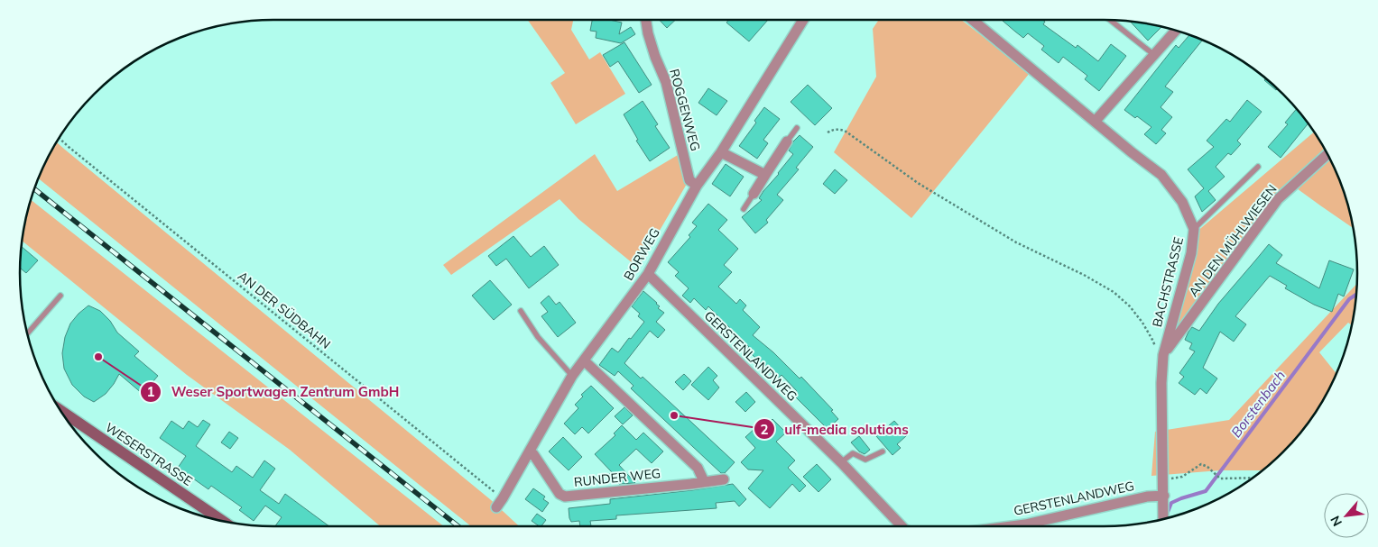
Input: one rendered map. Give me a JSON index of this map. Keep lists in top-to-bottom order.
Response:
{
  "streets": {
    "street": [
      "ROGGENWEG",
      "AN DEN MÜHLWIESEN",
      "BORWEG",
      "BACHSTRASSE",
      "GERSTENLANDWEG",
      "WESERSTRASSE",
      "RUNDER WEG"
    ],
    "path": ["AN DER SÜDBAHN"]
  },
  "crossings": [
    ["ROGGENWEG", "BORWEG"],
    ["AN DEN MÜHLWIESEN", "BACHSTRASSE"],
    ["BORWEG", "AN DER SÜDBAHN"],
    ["BORWEG", "GERSTENLANDWEG"],
    ["BORWEG", "RUNDER WEG"],
    ["BACHSTRASSE", "GERSTENLANDWEG"]
  ],
  "water": ["Borstenbach"],
  "places": ["Weser Sportwagen Zentrum GmbH", "ulf-media solutions"],
  "north": "bottom left"
}
